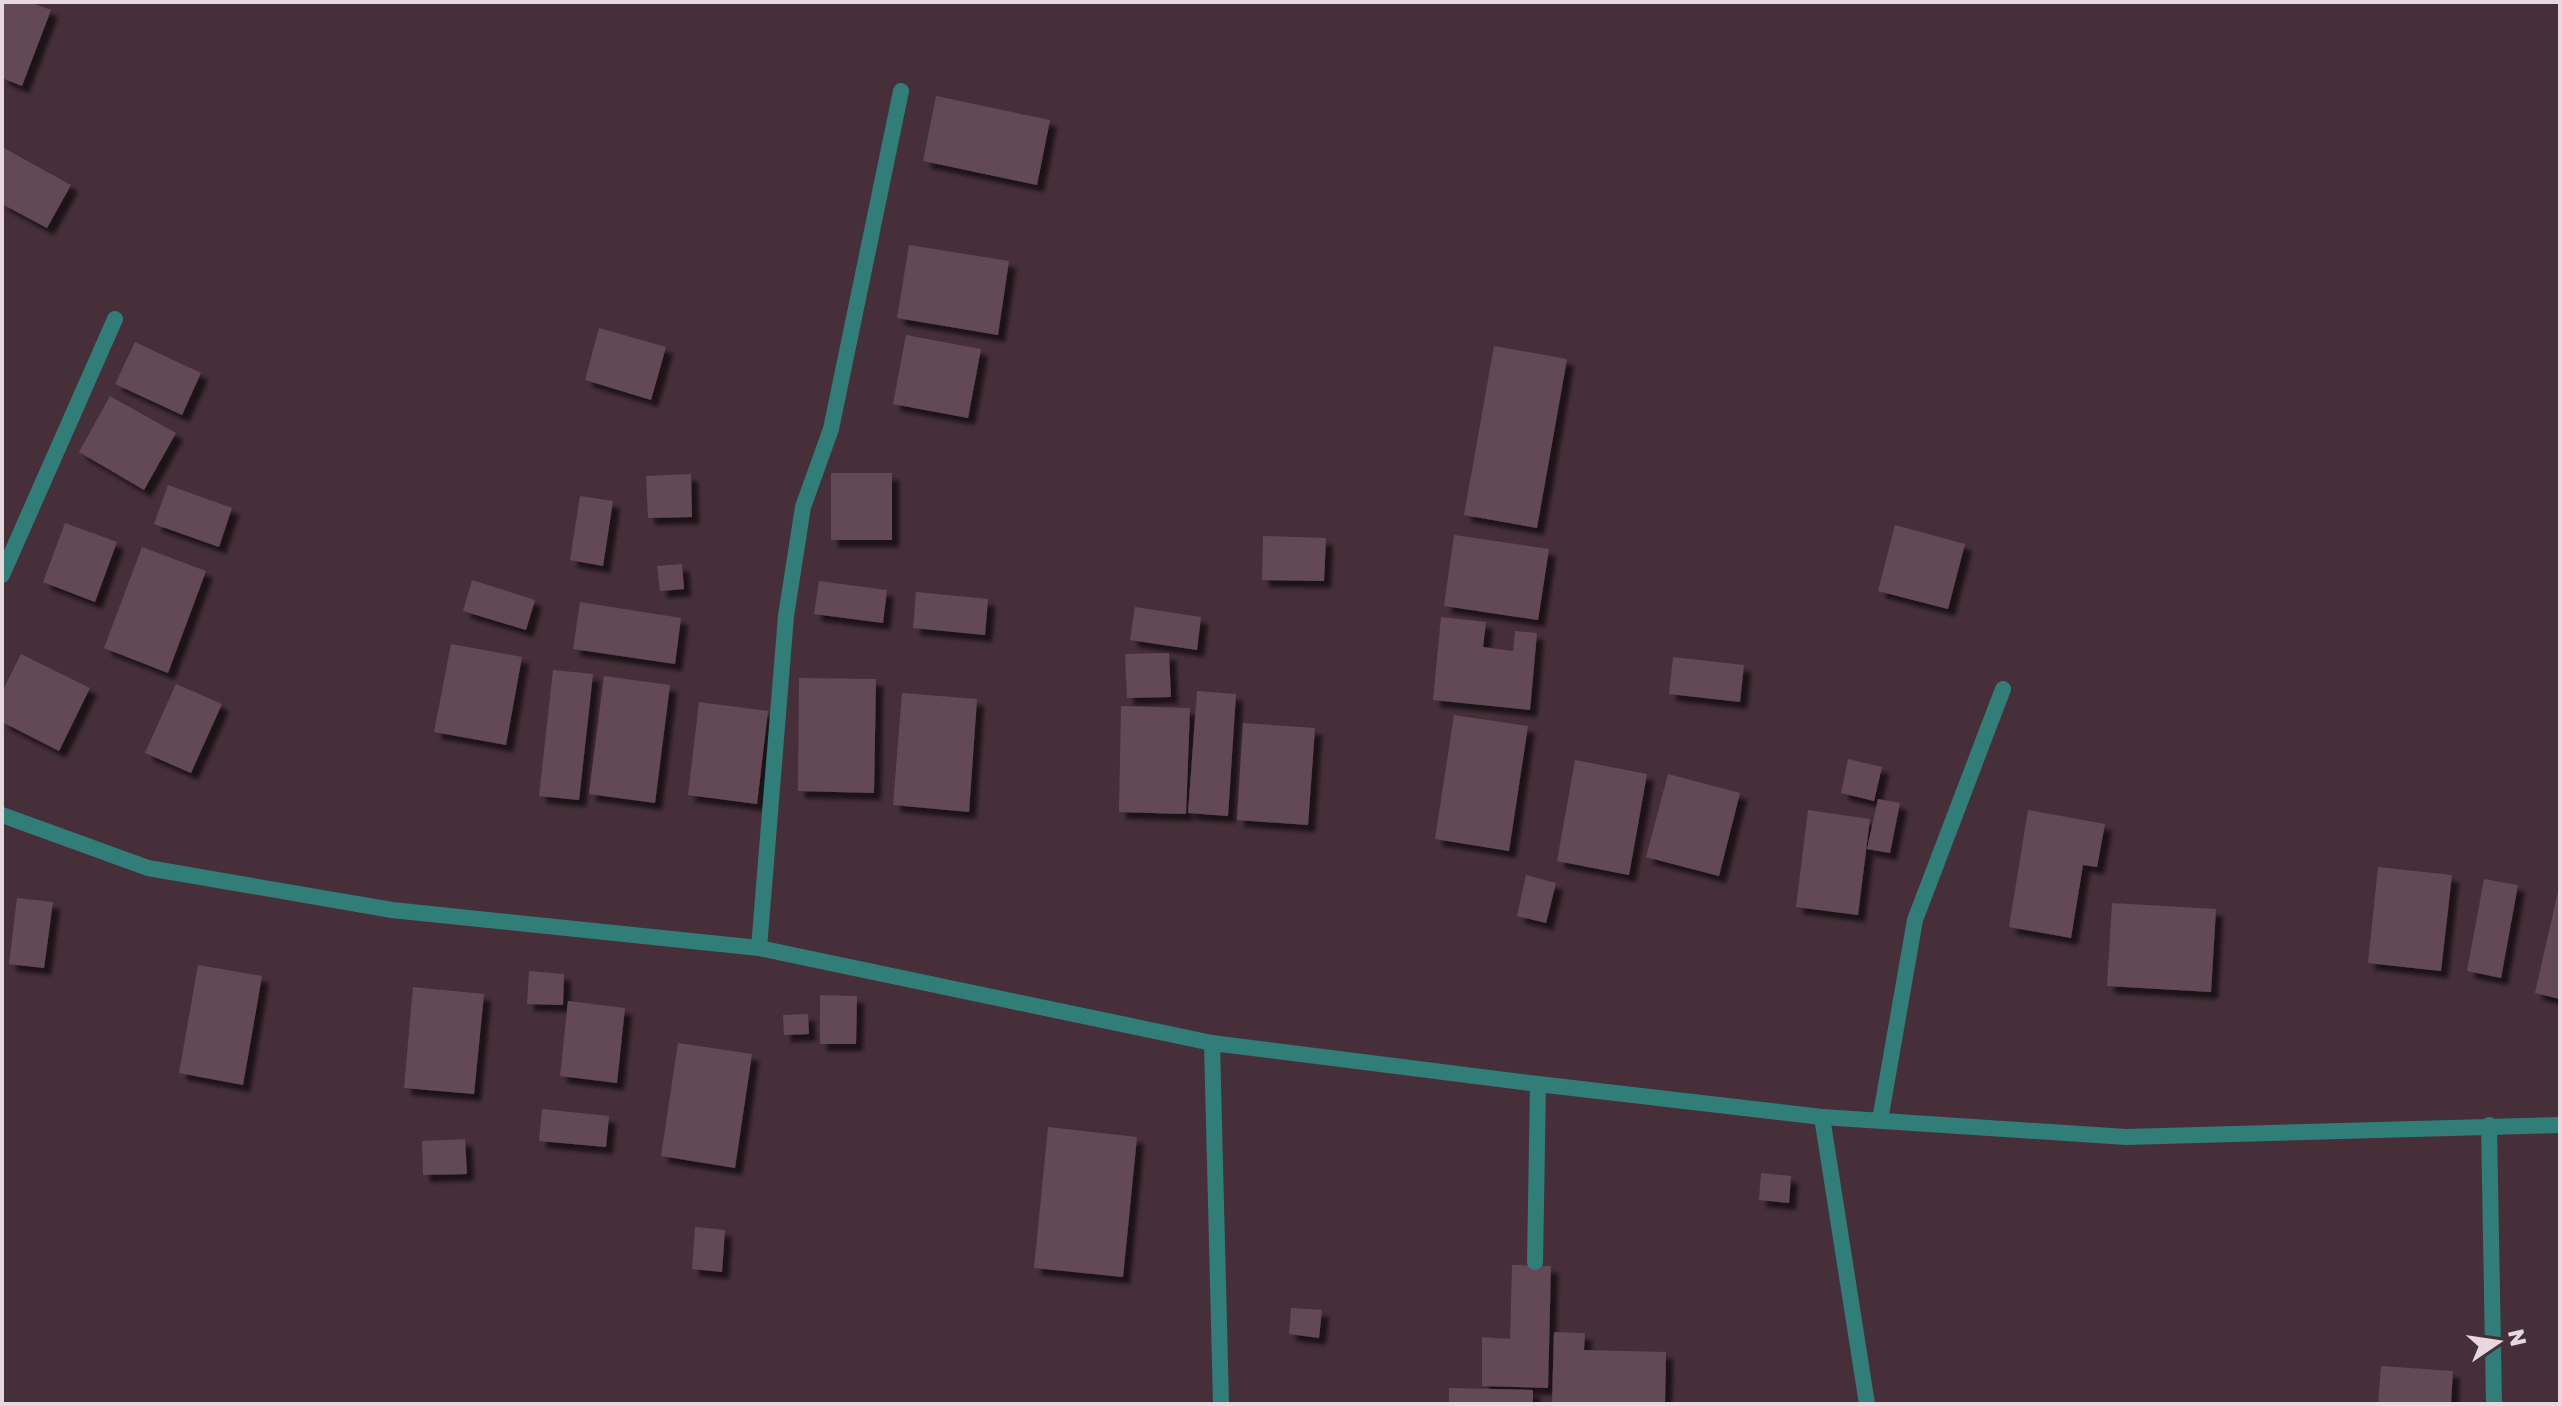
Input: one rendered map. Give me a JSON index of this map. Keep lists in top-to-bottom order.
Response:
{
  "north": "right"
}
